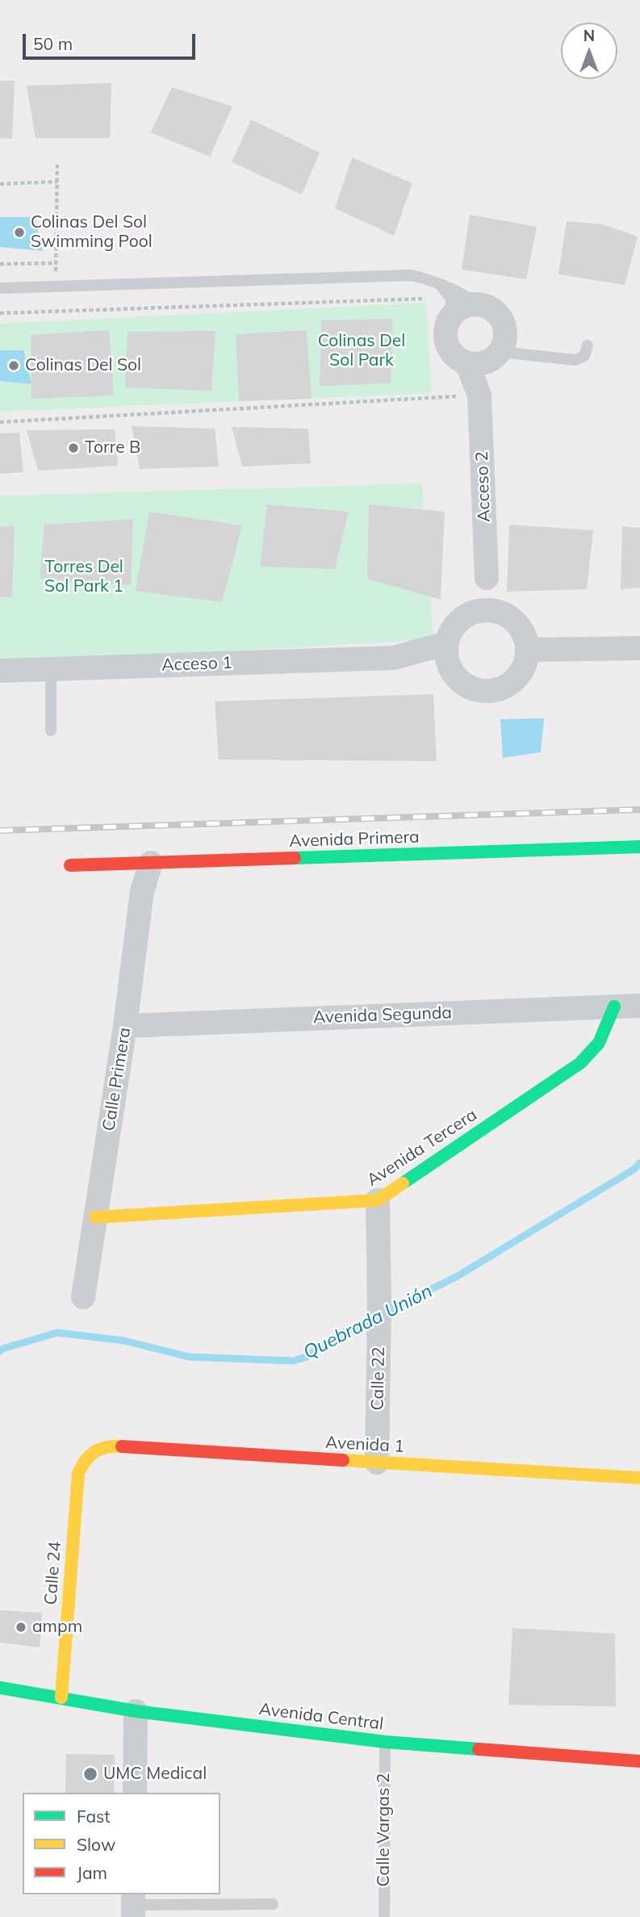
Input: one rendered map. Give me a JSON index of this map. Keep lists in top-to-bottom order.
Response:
{
  "streets": {
    "street": [
      "Acceso 2",
      "Acceso 1",
      "Avenida Primera",
      "Avenida Segunda",
      "Calle Primera",
      "Avenida Tercera",
      "Calle 22",
      "Avenida 1",
      "Calle 24",
      "Avenida Central"
    ],
    "lane": ["Calle Vargas 2"]
  },
  "crossings": [
    ["Acceso 2", "Acceso 1"],
    ["Avenida Primera", "Calle Primera"],
    ["Avenida Segunda", "Calle Primera"],
    ["Avenida Segunda", "Avenida Tercera"],
    ["Calle Primera", "Avenida Tercera"],
    ["Avenida Tercera", "Calle 22"],
    ["Calle 22", "Avenida 1"],
    ["Avenida 1", "Calle 24"],
    ["Calle 24", "Avenida Central"],
    ["Avenida Central", "Calle Vargas 2"]
  ],
  "water": ["Quebrada Unión"],
  "parks": ["Colinas Del Sol Park", "Torres Del Sol Park 1"],
  "places": [
    "Colinas Del Sol Swimming Pool",
    "Colinas Del Sol",
    "Torre B",
    "ampm",
    "UMC Medical"
  ],
  "legend": ["Fast", "Slow", "Jam"],
  "scale_bar": "50 m",
  "north": "top"
}
